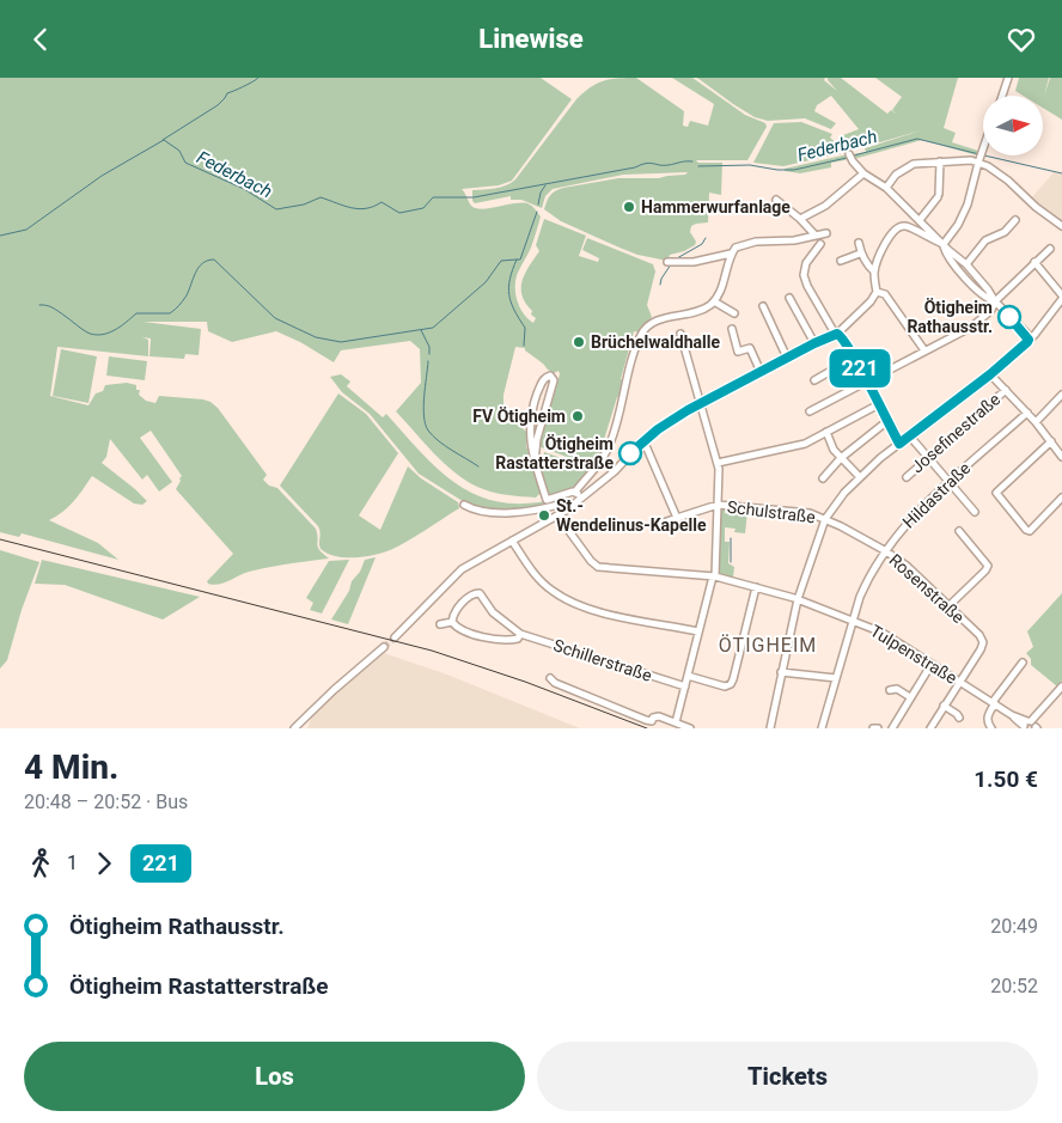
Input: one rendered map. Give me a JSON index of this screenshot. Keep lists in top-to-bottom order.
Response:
{
  "streets": {
    "street": [
      "Josefinestraße",
      "Hildastraße",
      "Schulstraße",
      "Rosenstraße",
      "Tulpenstraße",
      "Schillerstraße"
    ]
  },
  "crossings": [
    ["Hildastraße", "Rosenstraße"],
    ["Hildastraße", "Tulpenstraße"],
    ["Schulstraße", "Rosenstraße"],
    ["Rosenstraße", "Tulpenstraße"]
  ],
  "districts": ["ÖTIGHEIM"],
  "water": ["Federbach"],
  "places": [
    "Hammerwurfanlage",
    "Ötigheim Rathausstr.",
    "Brüchelwaldhalle",
    "FV Ötigheim",
    "Ötigheim Rastatterstraße",
    "St.- Wendelinus-Kapelle"
  ],
  "lines": ["bus line 221"],
  "north": "right",
  "page": {
    "header": "Linewise",
    "on_map": "221",
    "heading": ["4 Min.", "20:48 – 20:52 · Bus", "1.50 €"],
    "legs": ["1", "221"],
    "list": [
      {
        "name": "Ötigheim Rathausstr.",
        "value": "20:49"
      },
      {
        "name": "Ötigheim Rastatterstraße",
        "value": "20:52"
      }
    ],
    "buttons": ["Los", "Tickets"]
  }
}
